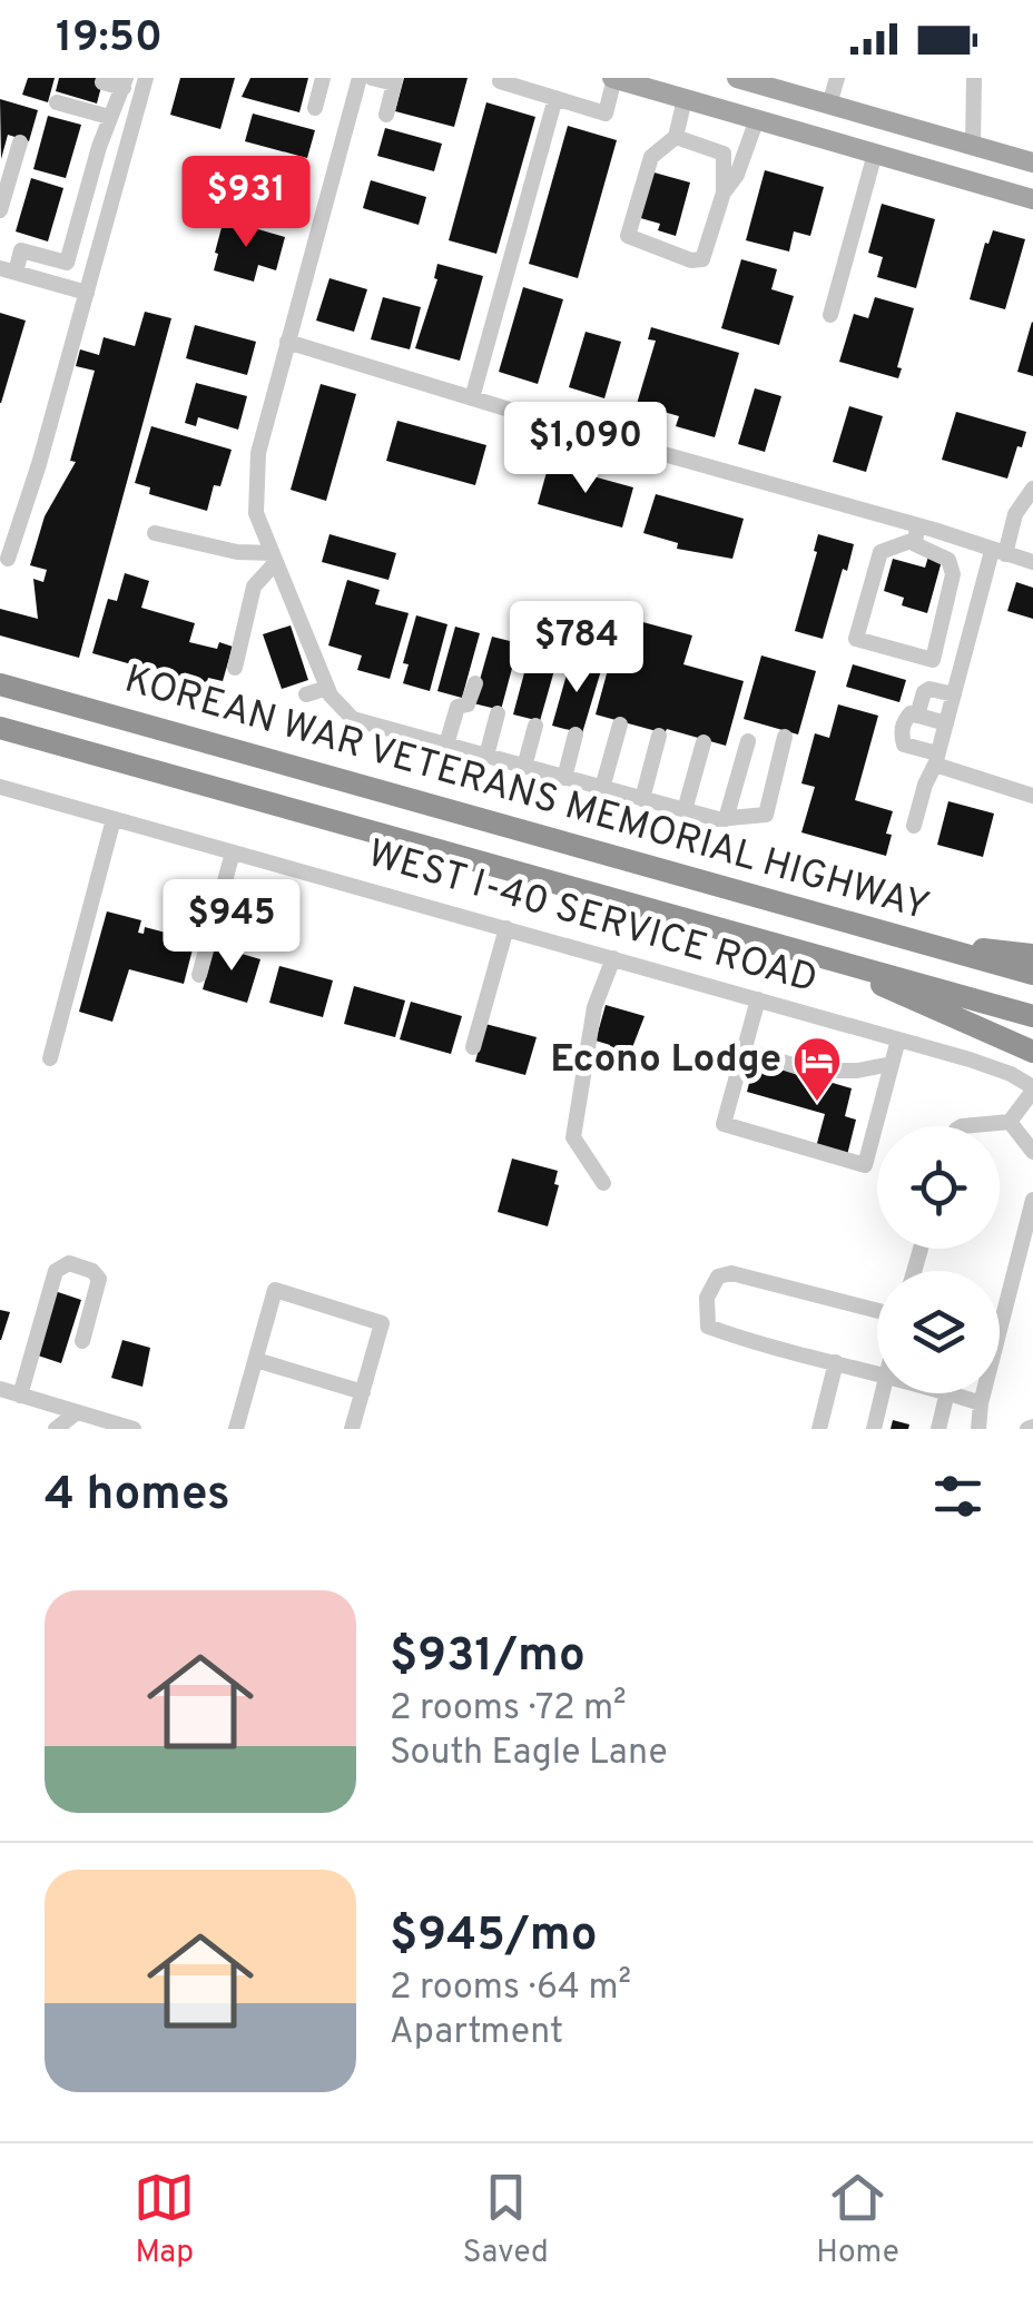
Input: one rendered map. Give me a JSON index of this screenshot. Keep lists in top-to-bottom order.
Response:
{
  "streets": {
    "highway": ["KOREAN WAR VETERANS MEMORIAL HIGHWAY"],
    "street": ["WEST I-40 SERVICE ROAD"]
  },
  "places": {
    "hotel": ["Econo Lodge"]
  },
  "page": {
    "status": "19:50",
    "price": [
      "$931",
      "$1,090",
      "$784",
      "$945"
    ],
    "heading": "4 homes",
    "list": [
      {
        "name": "$931/mo",
        "note": "2 rooms · 72 m² · South Eagle Lane"
      },
      {
        "name": "$945/mo",
        "note": "2 rooms · 64 m² · Apartment"
      }
    ],
    "tabs": ["Map", "Saved", "Home"]
  }
}
